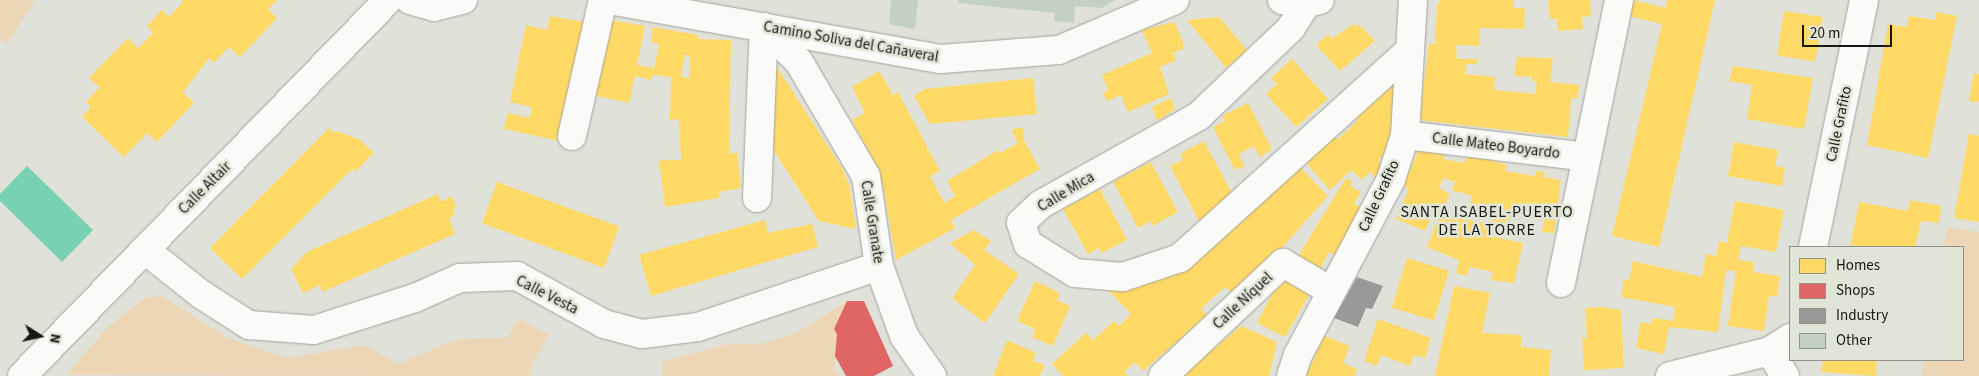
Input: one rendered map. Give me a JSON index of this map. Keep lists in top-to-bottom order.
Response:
{
  "streets": {
    "street": [
      "Camino Soliva del Cañaveral",
      "Calle Grafito",
      "Calle Mateo Boyardo",
      "Calle Altair",
      "Calle Mica",
      "Calle Granate",
      "Calle Vesta",
      "Calle Níquel"
    ]
  },
  "crossings": [
    ["Camino Soliva del Cañaveral", "Calle Granate"],
    ["Calle Grafito", "Calle Mateo Boyardo"],
    ["Calle Grafito", "Calle Mica"],
    ["Calle Grafito", "Calle Níquel"],
    ["Calle Altair", "Calle Vesta"],
    ["Calle Granate", "Calle Vesta"]
  ],
  "districts": ["SANTA ISABEL-PUERTO DE LA TORRE"],
  "legend": [
    "Homes",
    "Shops",
    "Industry",
    "Other"
  ],
  "scale_bar": "20 m",
  "north": "right"
}
